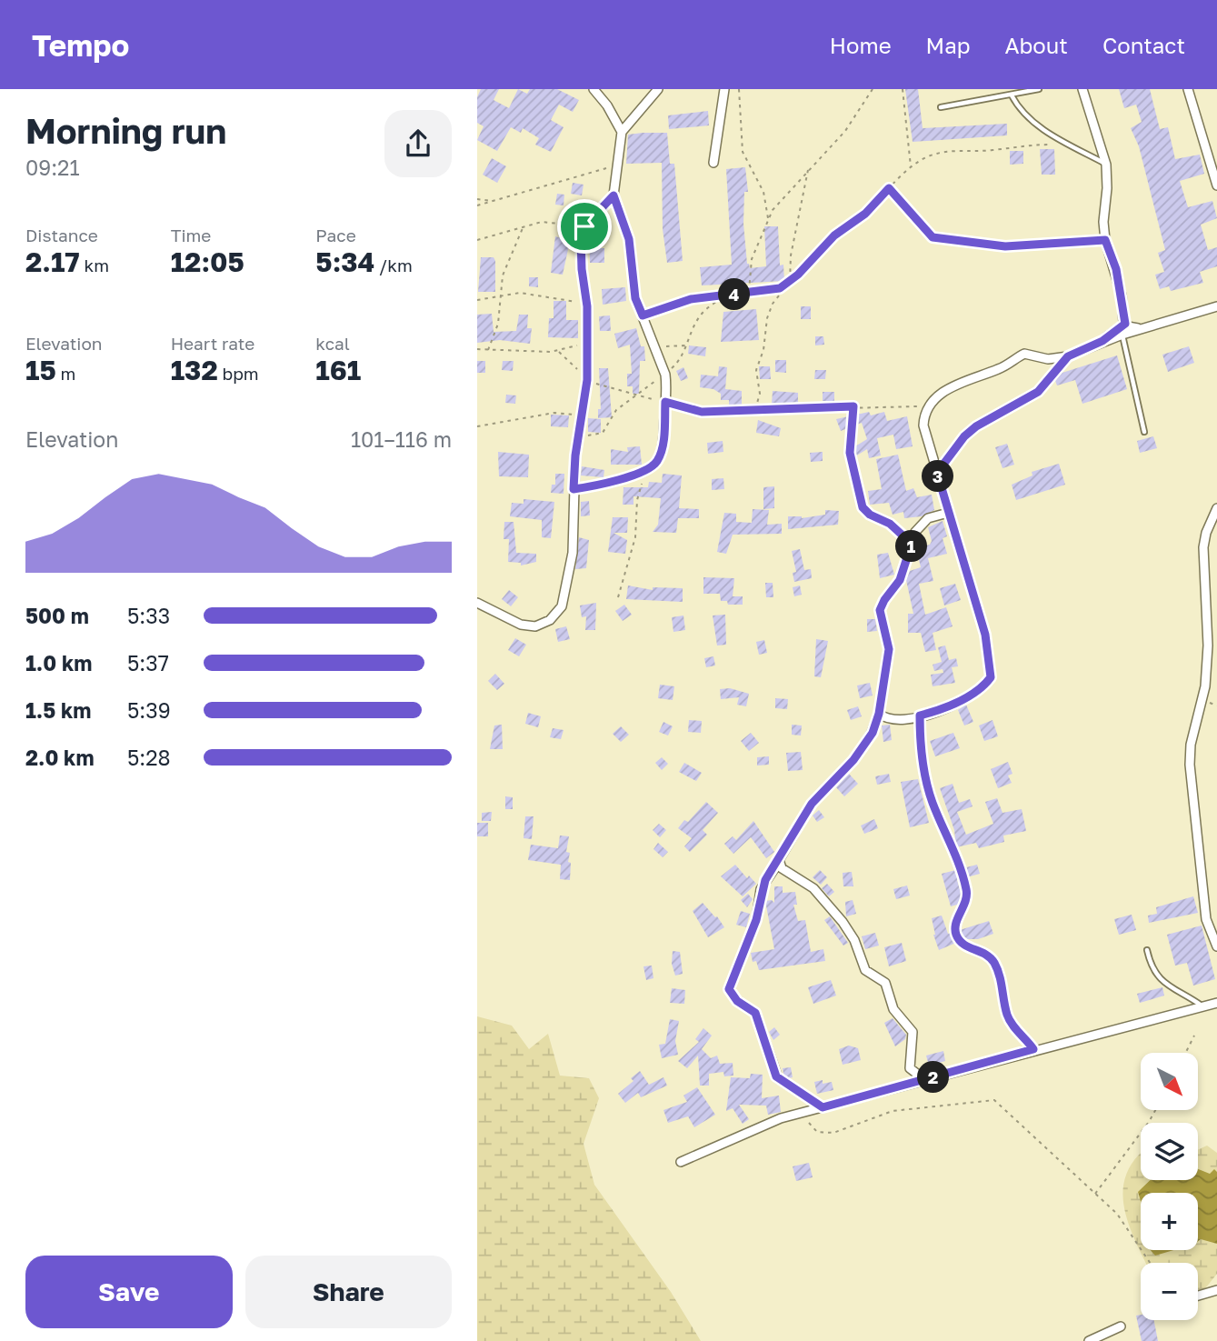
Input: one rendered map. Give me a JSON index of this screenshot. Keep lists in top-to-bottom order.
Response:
{
  "north": "bottom right",
  "page": {
    "header": "Tempo",
    "nav": [
      "Home",
      "Map",
      "About",
      "Contact"
    ],
    "heading": ["Morning run", "09:21"],
    "stats": [
      ["Distance", "2.17 km"],
      ["Time", "12:05"],
      ["Pace", "5:34 /km"],
      ["Elevation", "15 m"],
      ["Heart rate", "132 bpm"],
      ["kcal", "161"]
    ],
    "pins": [
      "4",
      "3",
      "1",
      "2"
    ],
    "chart": ["Elevation", "101–116 m"],
    "list": [
      {
        "name": "500 m",
        "note": "5:33"
      },
      {
        "name": "1.0 km",
        "note": "5:37"
      },
      {
        "name": "1.5 km",
        "note": "5:39"
      },
      {
        "name": "2.0 km",
        "note": "5:28"
      }
    ],
    "map_buttons": ["+", "−"],
    "buttons": ["Save", "Share"]
  }
}
